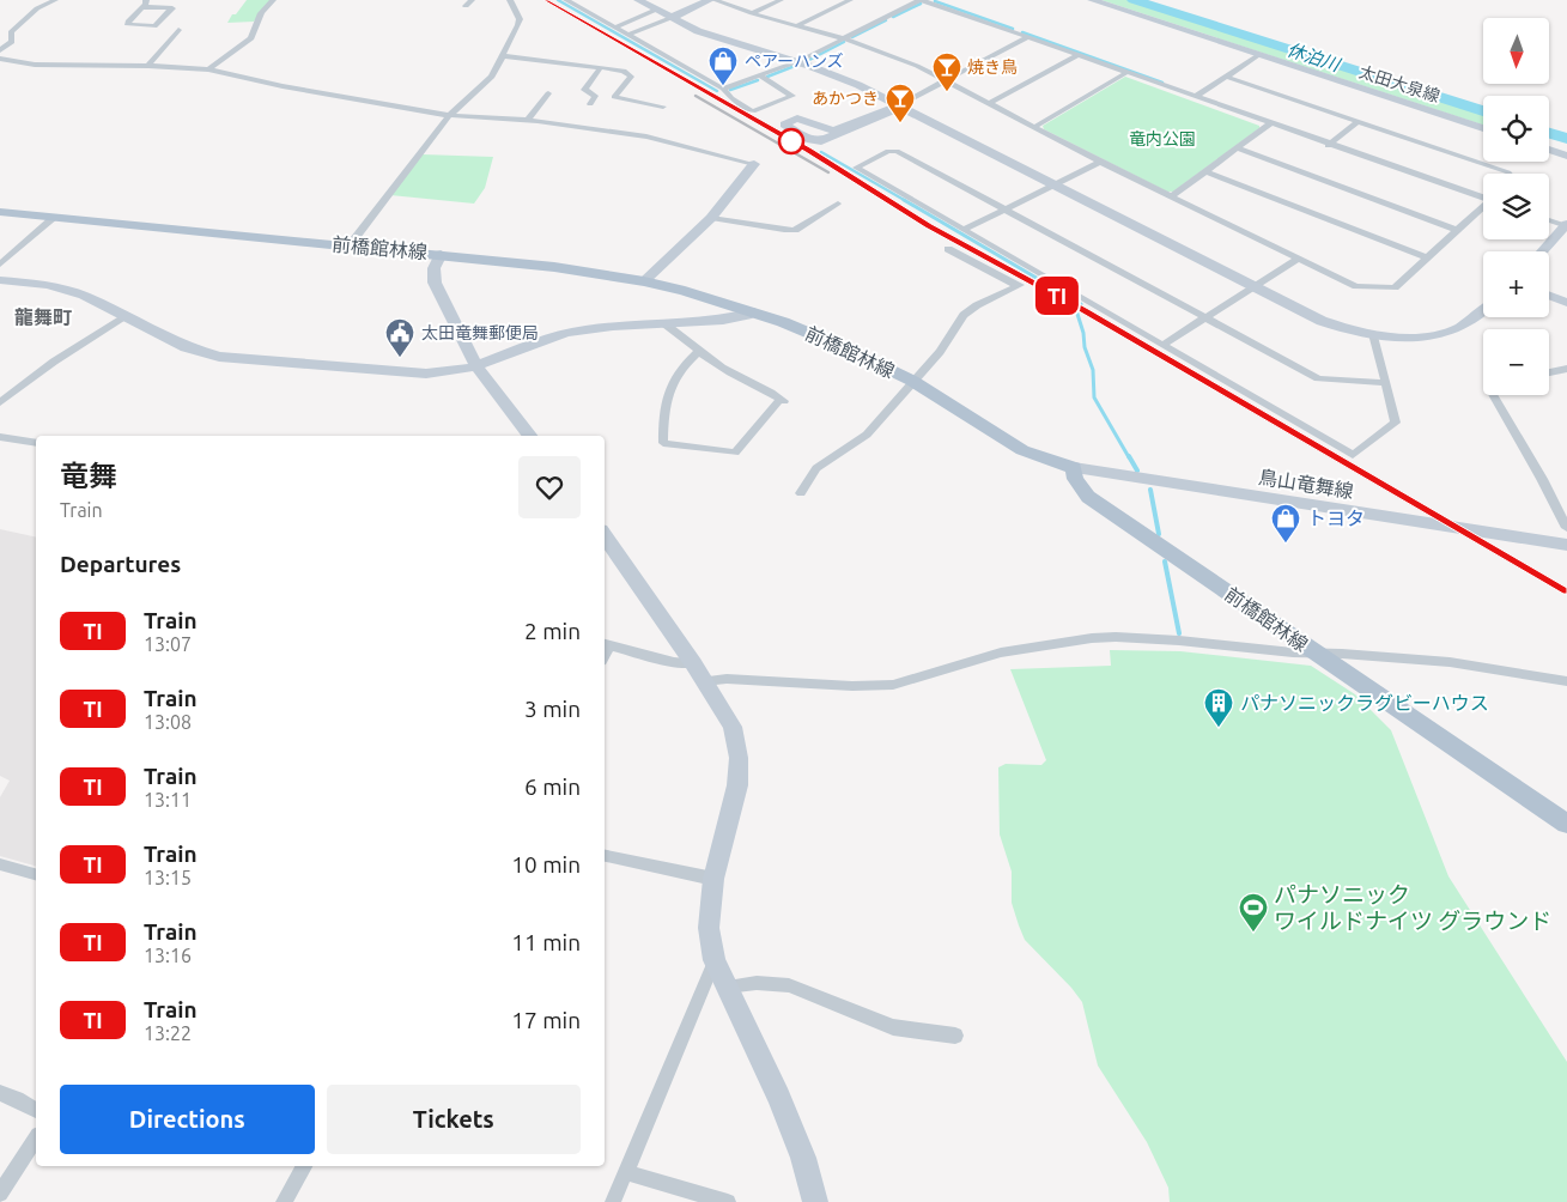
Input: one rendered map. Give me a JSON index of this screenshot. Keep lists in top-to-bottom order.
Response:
{
  "streets": {
    "main road": ["前橋館林線"],
    "street": ["太田大泉線", "鳥山竜舞線"]
  },
  "crossings": [
    ["前橋館林線", "鳥山竜舞線"]
  ],
  "districts": ["龍舞町"],
  "water": ["休泊川"],
  "parks": ["竜内公園"],
  "places": {
    "shop": ["ペアーハンズ", "トヨタ"],
    "bar": ["焼き鳥", "あかつき"],
    "public building": ["太田竜舞郵便局"],
    "building": ["パナソニックラグビーハウス"],
    "sports": ["パナソニック ワイルドナイツ グラウンド"]
  },
  "north": "bottom",
  "page": {
    "on_map": "TI",
    "map_buttons": ["+", "−"],
    "heading": [
      ["竜舞", "Train"],
      "Departures"
    ],
    "list": [
      {
        "mark": "TI",
        "name": "Train",
        "note": "13:07",
        "value": "2 min"
      },
      {
        "mark": "TI",
        "name": "Train",
        "note": "13:08",
        "value": "3 min"
      },
      {
        "mark": "TI",
        "name": "Train",
        "note": "13:11",
        "value": "6 min"
      },
      {
        "mark": "TI",
        "name": "Train",
        "note": "13:15",
        "value": "10 min"
      },
      {
        "mark": "TI",
        "name": "Train",
        "note": "13:16",
        "value": "11 min"
      },
      {
        "mark": "TI",
        "name": "Train",
        "note": "13:22",
        "value": "17 min"
      }
    ],
    "buttons": ["Directions", "Tickets"]
  }
}
